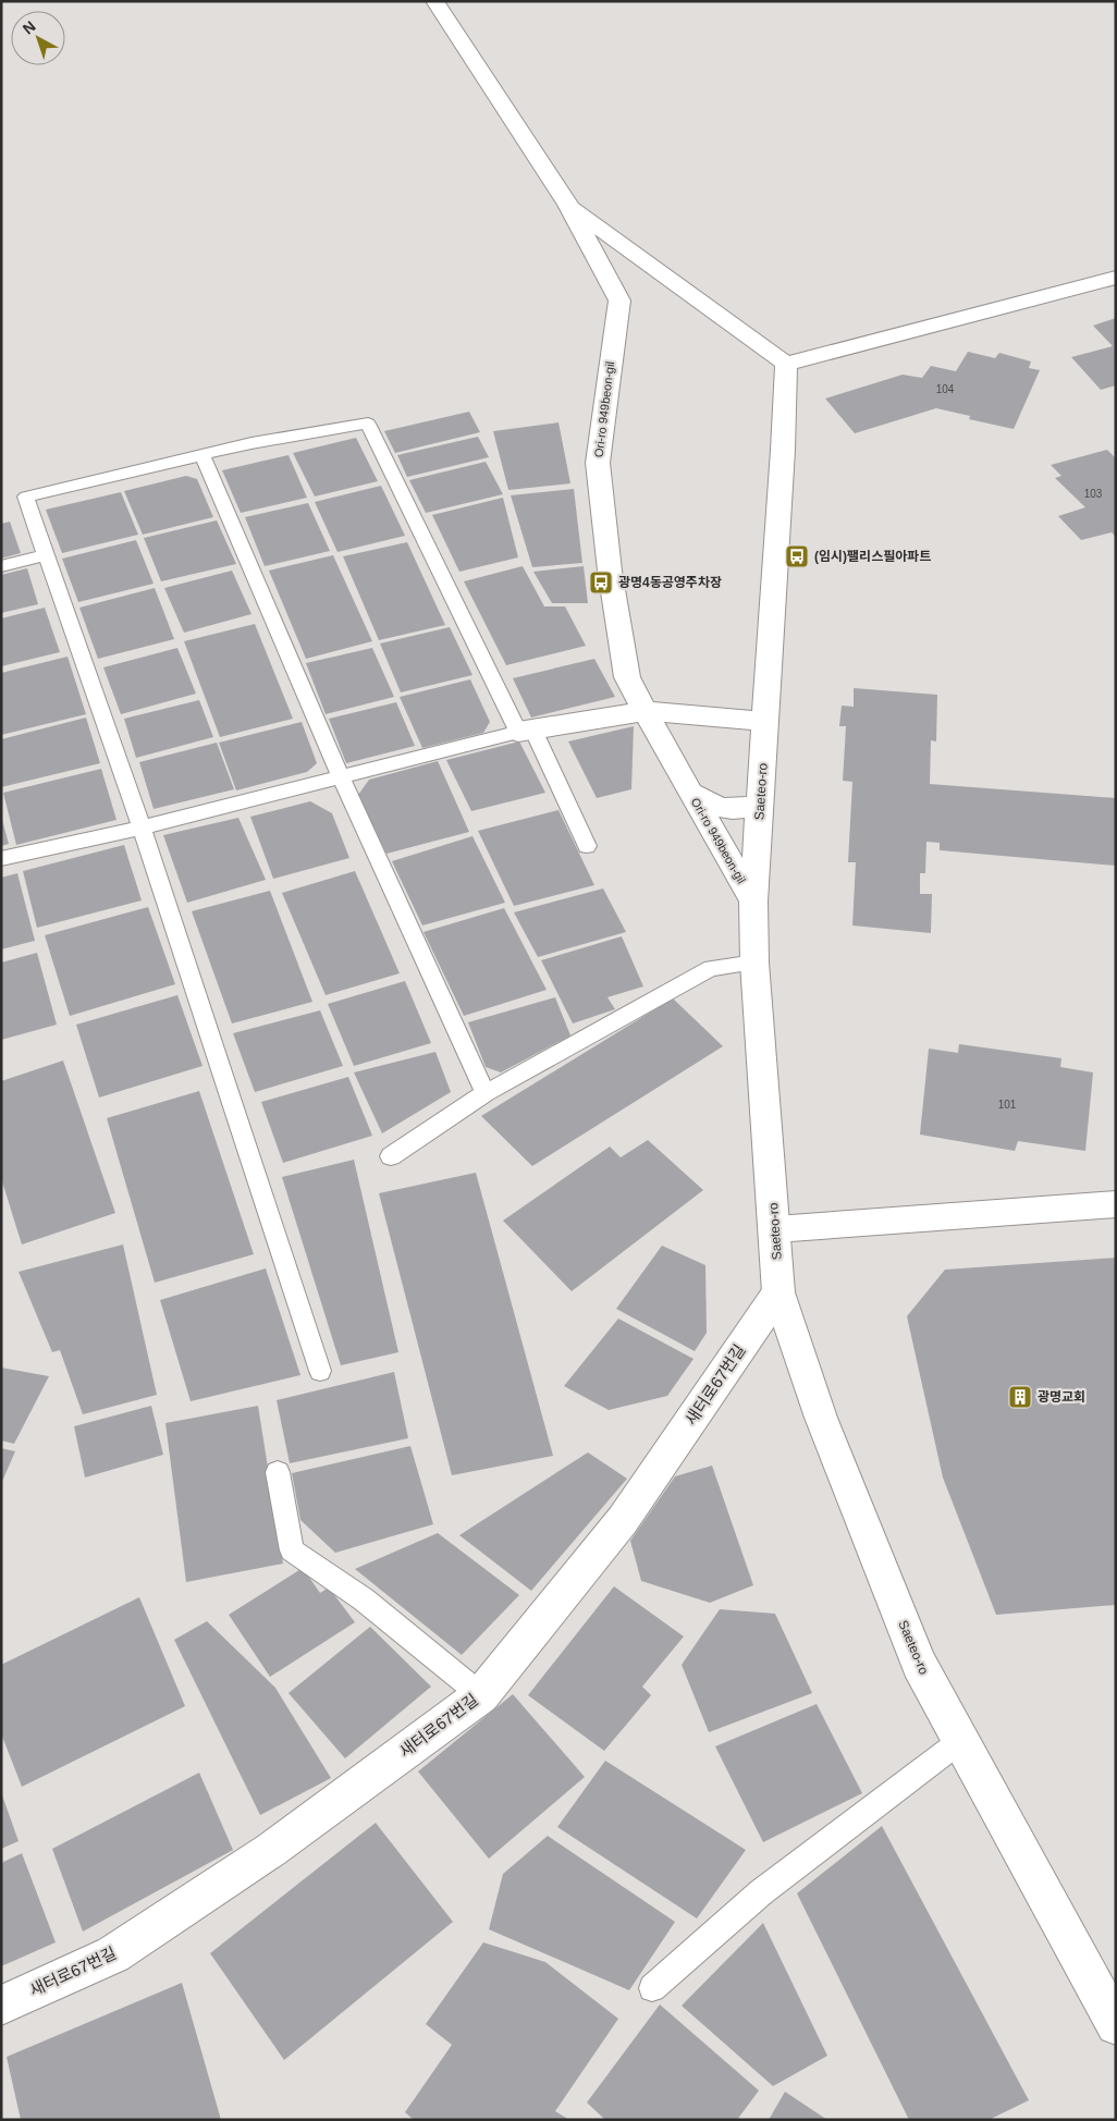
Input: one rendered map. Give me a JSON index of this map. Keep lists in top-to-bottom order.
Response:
{
  "streets": {
    "street": ["Ori-ro 949beon-gil", "Saeteo-ro", "새터로67번길"]
  },
  "crossings": [
    ["Ori-ro 949beon-gil", "Saeteo-ro"],
    ["Saeteo-ro", "새터로67번길"]
  ],
  "places": {
    "bus stop": ["(임시)팰리스필아파트", "광명4동공영주차장"],
    "building": ["광명교회"]
  },
  "house_numbers": ["104", "103", "101"],
  "north": "top left"
}
